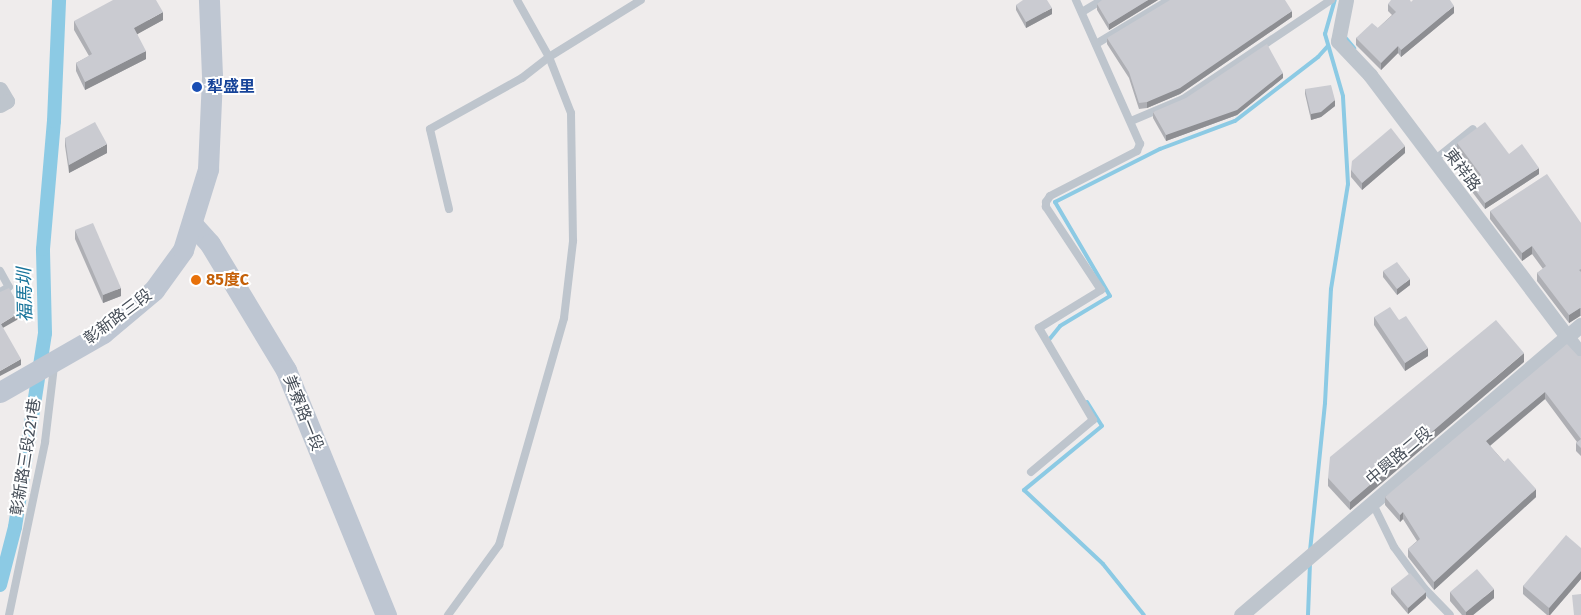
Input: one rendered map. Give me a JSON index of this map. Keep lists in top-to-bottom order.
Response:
{
  "streets": {
    "street": [
      "東祥路",
      "彰新路三段",
      "美寮路一段",
      "中興路二段"
    ],
    "lane": ["彰新路三段221巷"]
  },
  "crossings": [
    ["東祥路", "中興路二段"],
    ["彰新路三段", "美寮路一段"],
    ["彰新路三段", "彰新路三段221巷"]
  ],
  "water": ["福馬圳"],
  "places": ["犁盛里", "85度C"]
}
